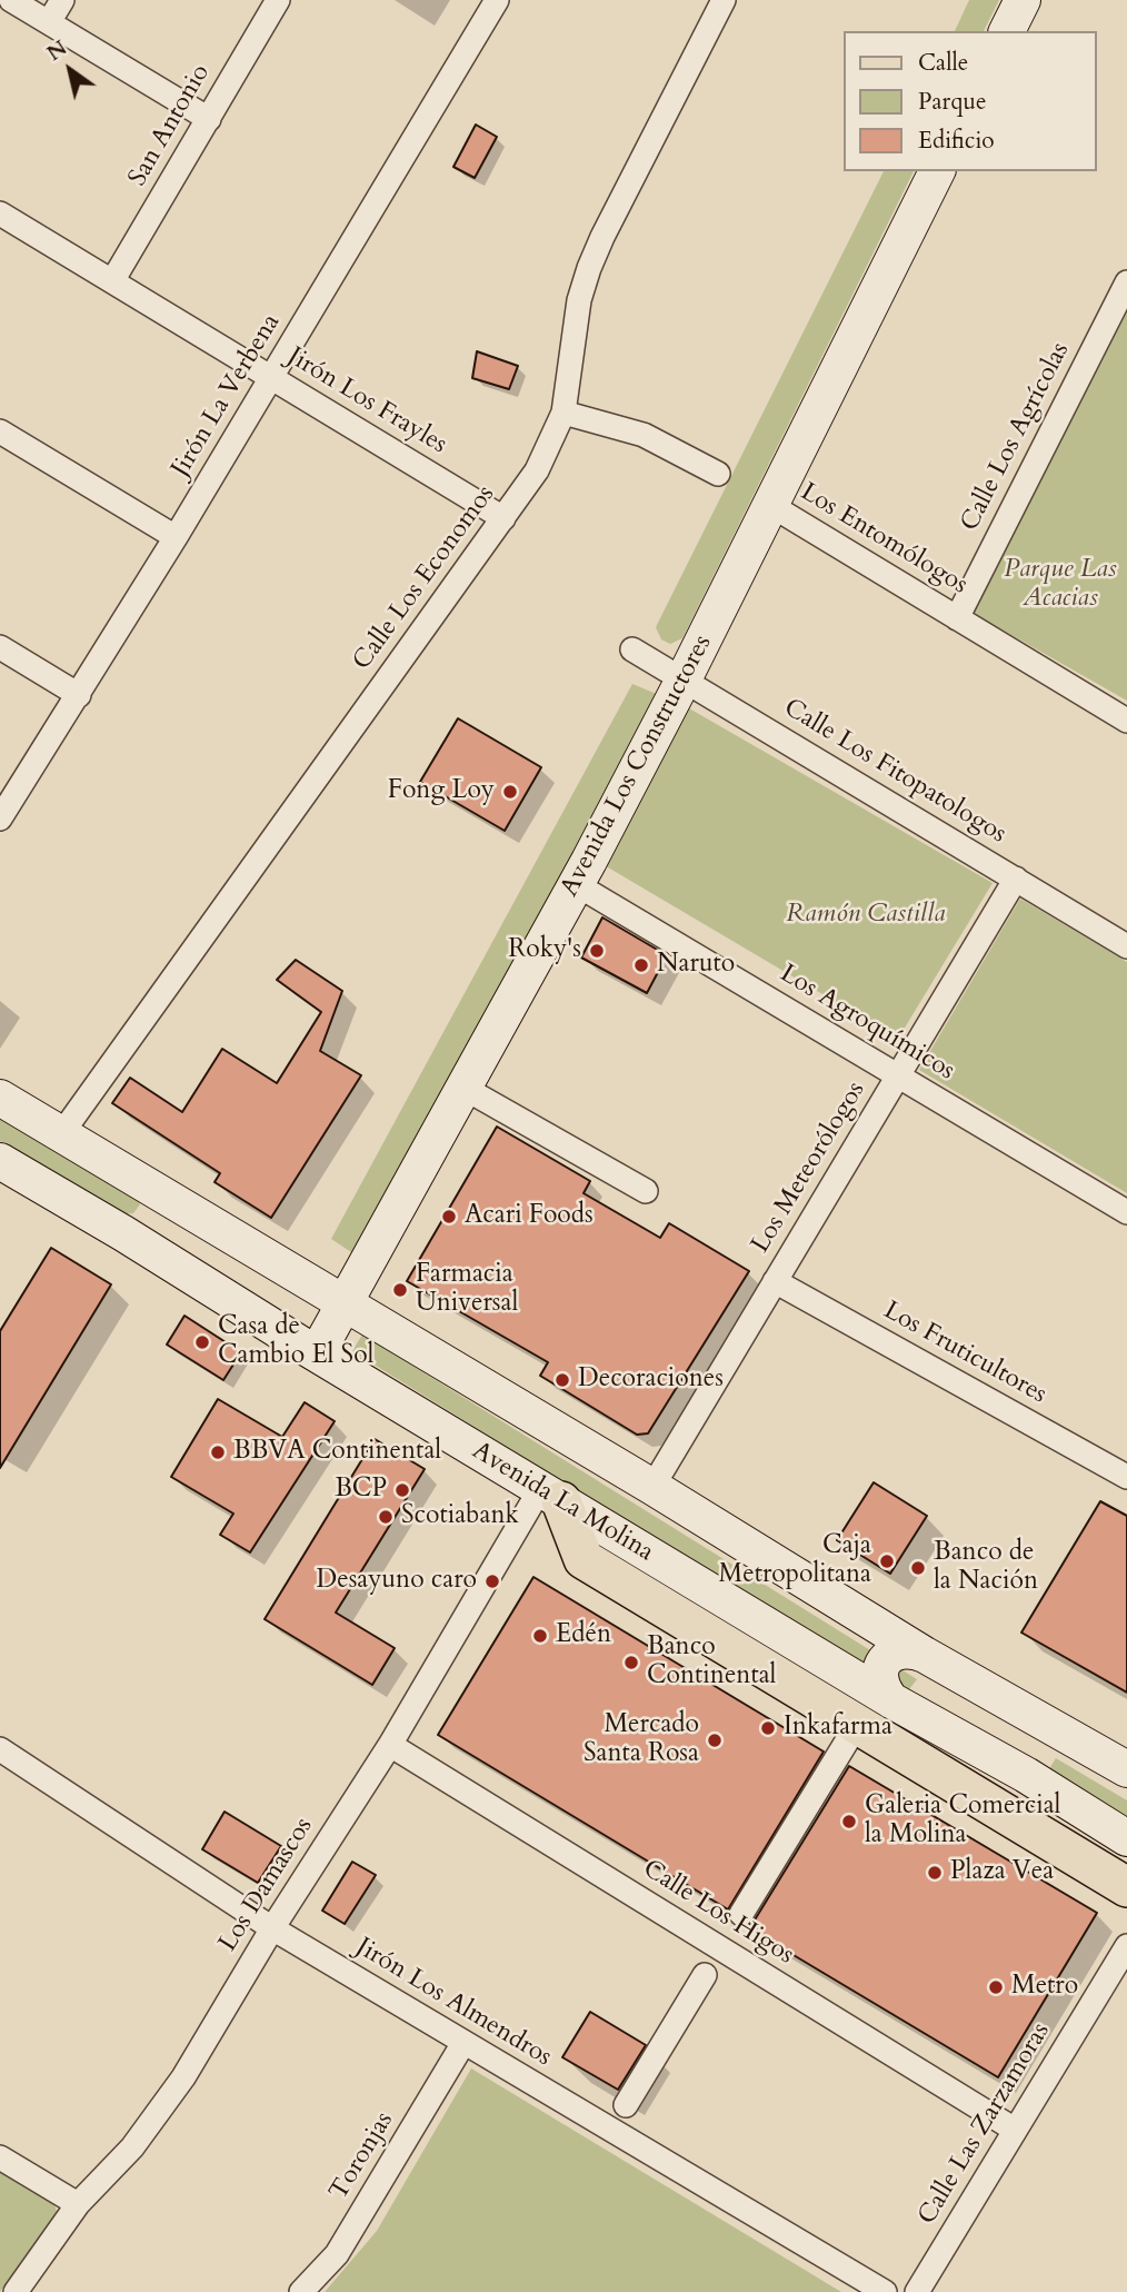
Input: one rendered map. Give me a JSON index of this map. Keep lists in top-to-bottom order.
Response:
{
  "streets": {
    "main road": ["Avenida Los Constructores", "Avenida La Molina"],
    "street": [
      "San Antonio",
      "Jirón La Verbena",
      "Jirón Los Frayles",
      "Calle Los Agrícolas",
      "Los Entomólogos",
      "Calle Los Economos",
      "Calle Los Fitopatologos",
      "Los Agroquímicos",
      "Los Meteorólogos",
      "Los Fruticultores",
      "Los Damascos",
      "Calle Los Higos",
      "Jirón Los Almendros",
      "Calle Las Zarzamoras",
      "Toronjas"
    ]
  },
  "crossings": [
    ["San Antonio", "Jirón Los Frayles"],
    ["Jirón La Verbena", "Jirón Los Frayles"],
    ["Jirón Los Frayles", "Calle Los Economos"],
    ["Calle Los Agrícolas", "Los Entomólogos"],
    ["Los Entomólogos", "Avenida Los Constructores"],
    ["Avenida Los Constructores", "Calle Los Fitopatologos"],
    ["Avenida Los Constructores", "Los Agroquímicos"],
    ["Avenida Los Constructores", "Avenida La Molina"],
    ["Calle Los Fitopatologos", "Los Meteorólogos"],
    ["Los Agroquímicos", "Los Meteorólogos"],
    ["Los Meteorólogos", "Los Fruticultores"],
    ["Avenida La Molina", "Los Damascos"],
    ["Los Damascos", "Calle Los Higos"],
    ["Los Damascos", "Jirón Los Almendros"],
    ["Calle Los Higos", "Calle Las Zarzamoras"],
    ["Jirón Los Almendros", "Toronjas"]
  ],
  "parks": ["Parque Las Acacias", "Ramón Castilla"],
  "places": [
    "Fong Loy",
    "Roky's",
    "Naruto",
    "Acari Foods",
    "Farmacia Universal",
    "Casa de Cambio El Sol",
    "Decoraciones",
    "BBVA Continental",
    "BCP",
    "Scotiabank",
    "Caja Metropolitana",
    "Banco de la Nación",
    "Desayuno caro",
    "Edén",
    "Banco Continental",
    "Inkafarma",
    "Mercado Santa Rosa",
    "Galeria Comercial la Molina",
    "Plaza Vea",
    "Metro"
  ],
  "legend": ["Calle", "Parque", "Edificio"],
  "north": "top left"
}
